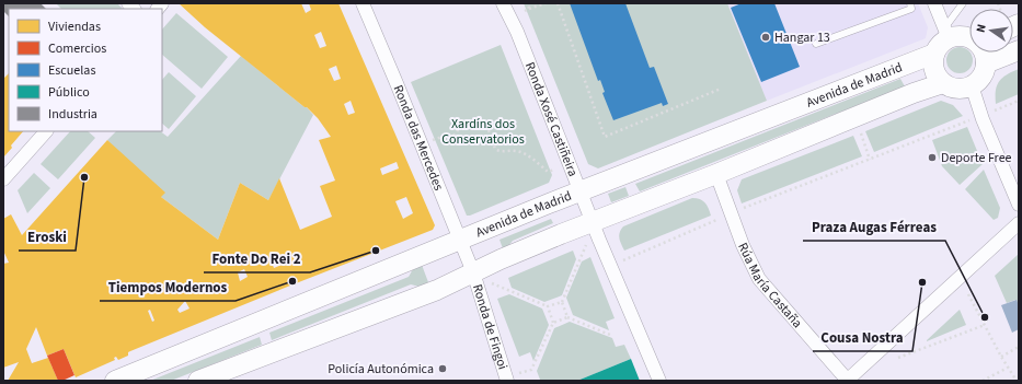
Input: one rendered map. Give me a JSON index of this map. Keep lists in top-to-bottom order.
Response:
{
  "streets": {
    "street": [
      "Avenida de Madrid",
      "Ronda Xosé Castiñeira",
      "Ronda das Mercedes",
      "Rúa María Castaña",
      "Ronda de Fingoi"
    ]
  },
  "crossings": [
    ["Avenida de Madrid", "Ronda Xosé Castiñeira"],
    ["Avenida de Madrid", "Ronda das Mercedes"],
    ["Ronda das Mercedes", "Ronda de Fingoi"]
  ],
  "parks": ["Xardíns dos Conservatorios"],
  "places": [
    "Hangar 13",
    "Deporte Free",
    "Eroski",
    "Fonte Do Rei 2",
    "Tiempos Modernos",
    "Cousa Nostra",
    "Praza Augas Férreas",
    "Policía Autonómica"
  ],
  "legend": [
    "Viviendas",
    "Comercios",
    "Escuelas",
    "Público",
    "Industria"
  ],
  "north": "left"
}
